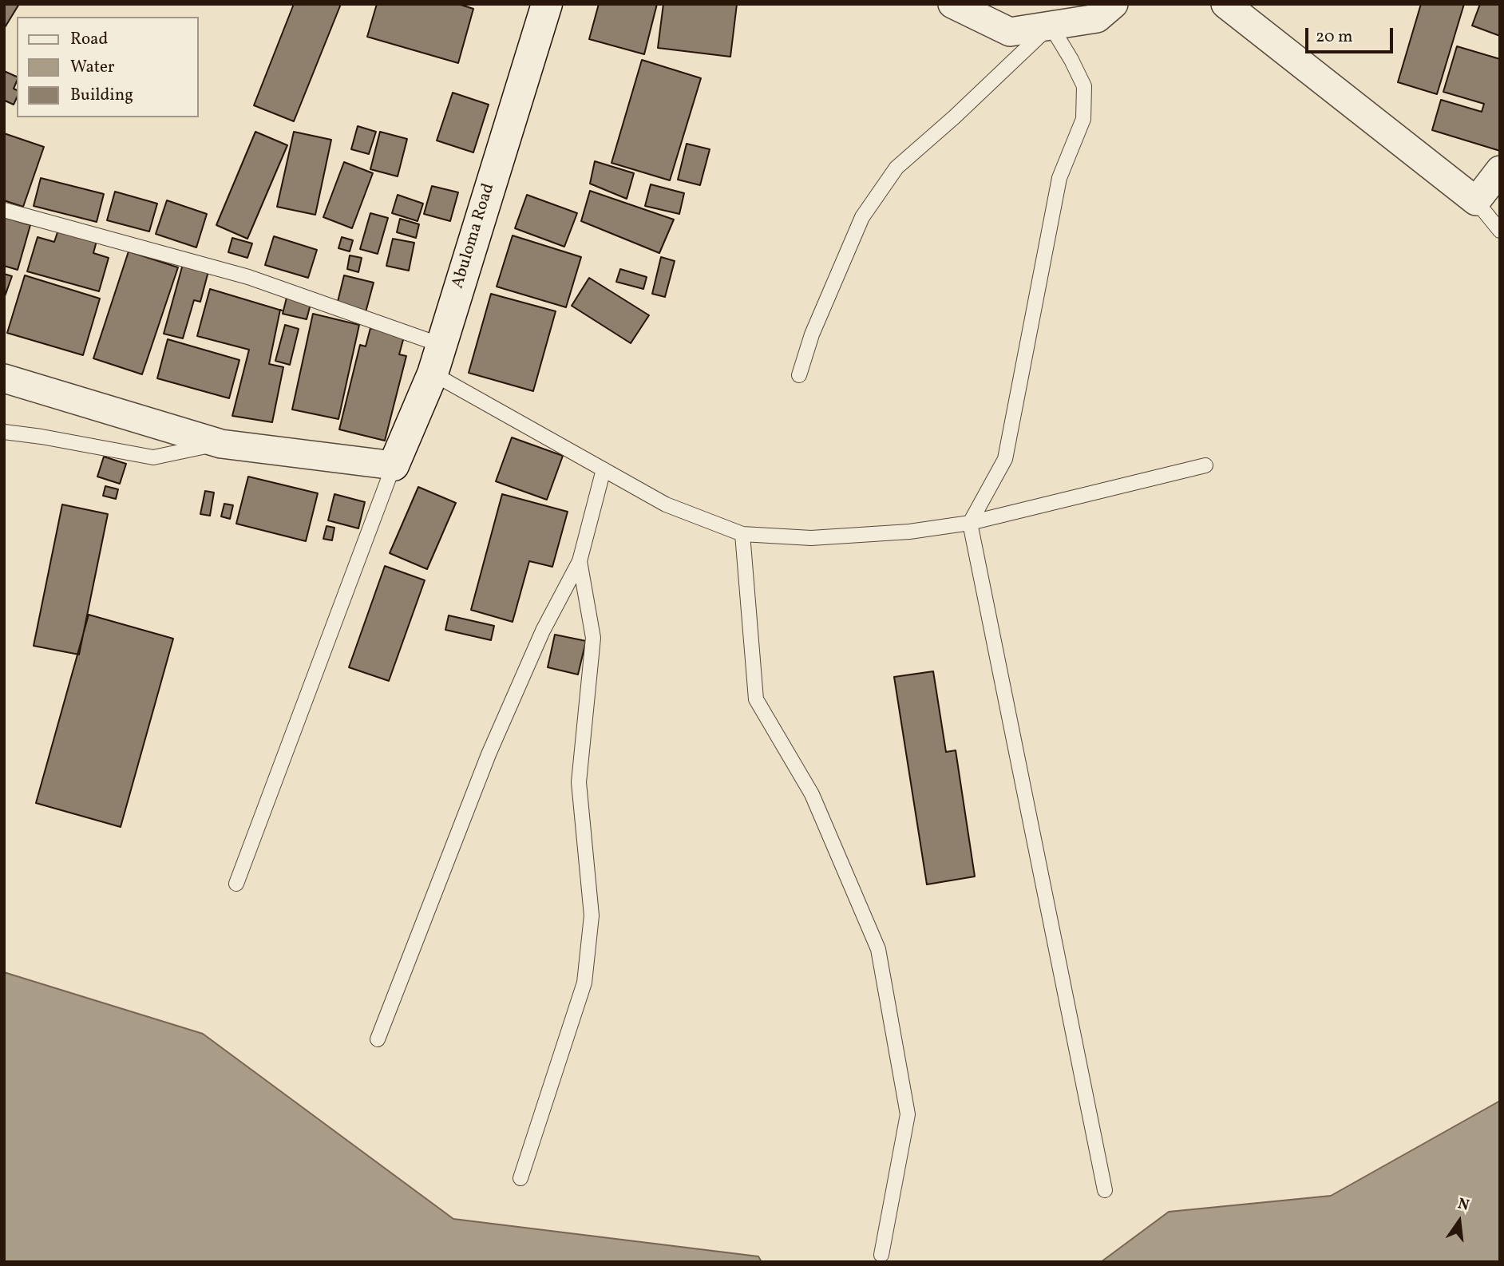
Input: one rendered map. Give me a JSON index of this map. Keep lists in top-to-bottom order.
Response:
{
  "streets": {
    "street": ["Abuloma Road"]
  },
  "legend": ["Road", "Water", "Building"],
  "scale_bar": "20 m",
  "north": "top"
}
